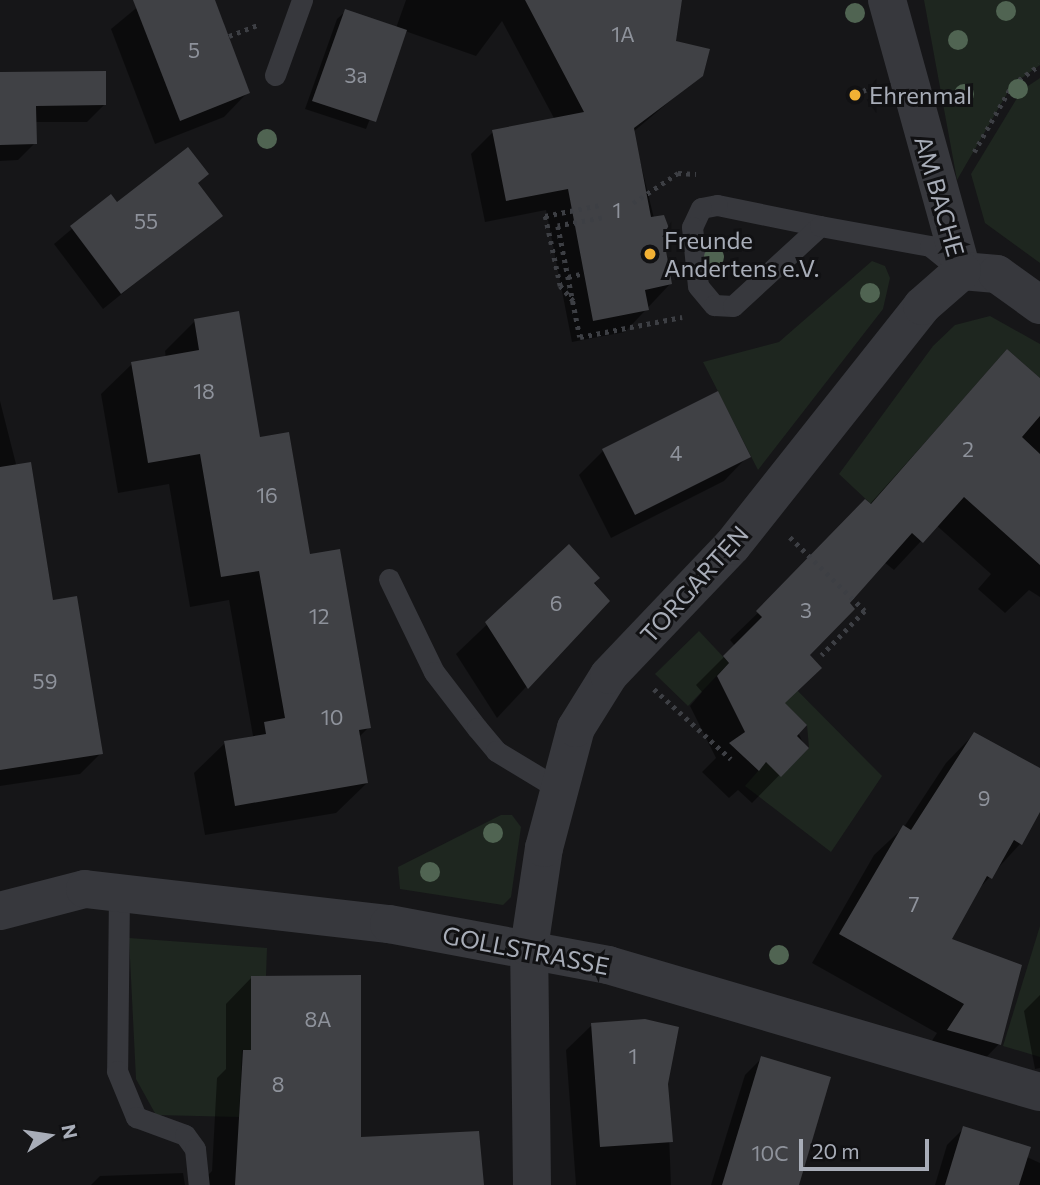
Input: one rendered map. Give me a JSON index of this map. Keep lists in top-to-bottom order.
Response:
{
  "streets": {
    "street": ["AM BACHE", "TORGARTEN", "GOLLSTRASSE"]
  },
  "crossings": [
    ["AM BACHE", "TORGARTEN"],
    ["TORGARTEN", "GOLLSTRASSE"]
  ],
  "places": ["Ehrenmal", "Freunde Andertens e.V."],
  "house_numbers": [
    "1A",
    "5",
    "3a",
    "1",
    "55",
    "18",
    "2",
    "4",
    "16",
    "6",
    "3",
    "12",
    "59",
    "10",
    "9",
    "7",
    "8A",
    "1",
    "8",
    "10C"
  ],
  "scale_bar": "20 m",
  "north": "right"
}
